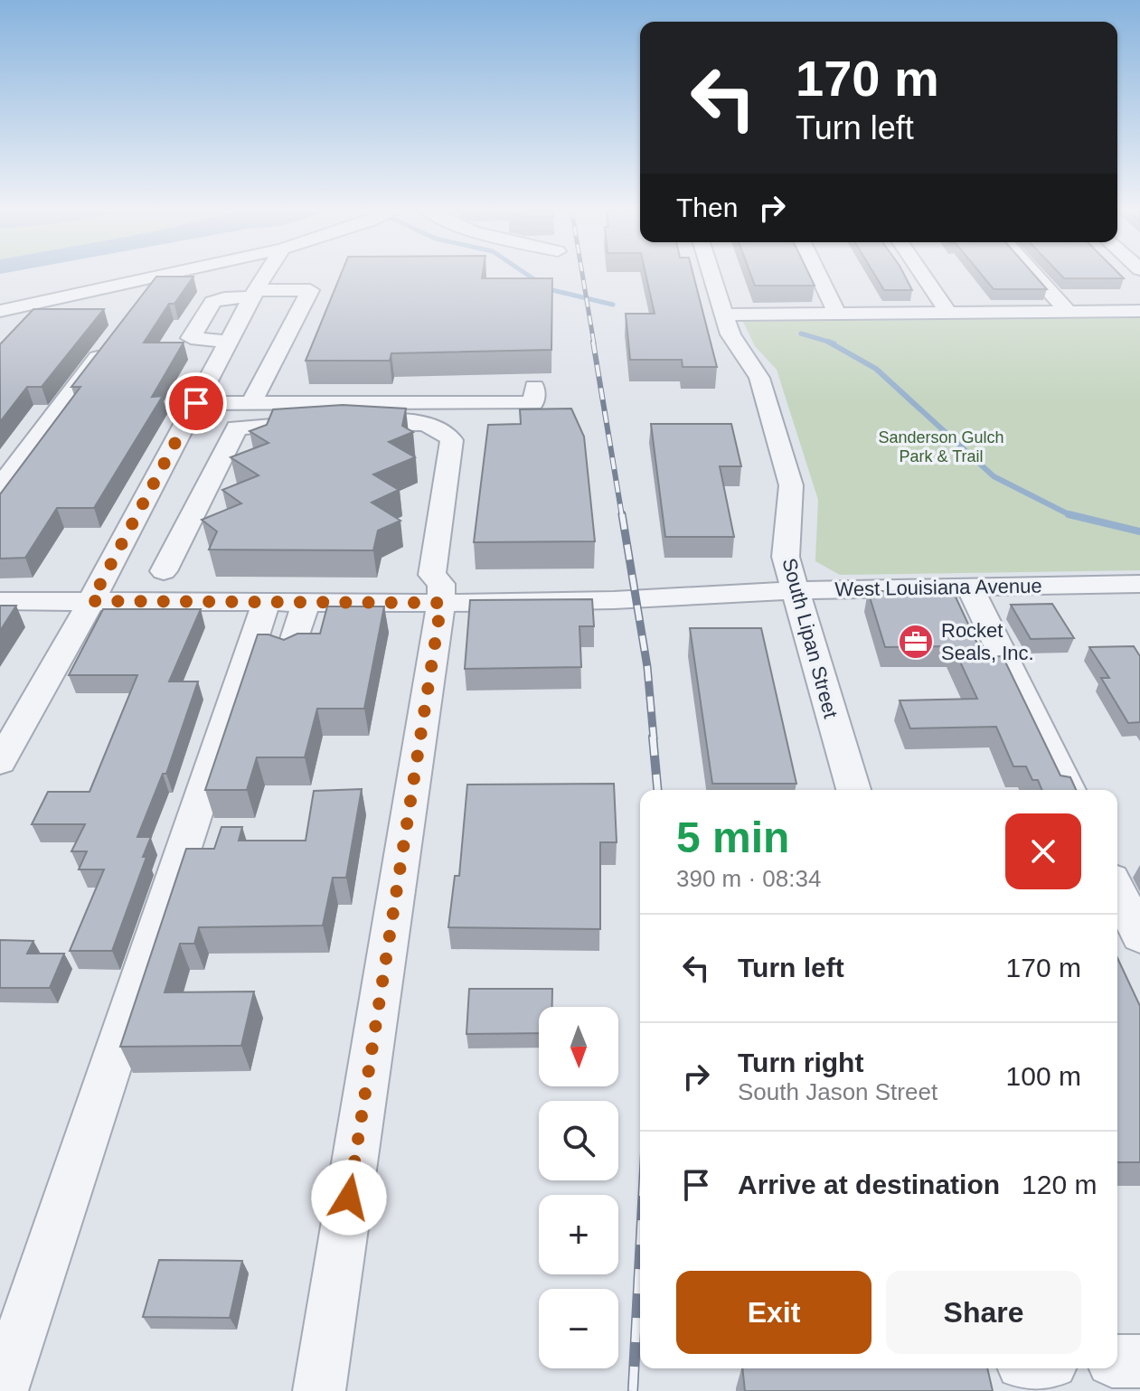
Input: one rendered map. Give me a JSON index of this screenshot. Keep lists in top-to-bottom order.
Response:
{
  "streets": {
    "street": ["West Louisiana Avenue", "South Lipan Street"]
  },
  "crossings": [
    ["West Louisiana Avenue", "South Lipan Street"]
  ],
  "parks": ["Sanderson Gulch Park & Trail"],
  "places": {
    "office": ["Rocket Seals, Inc."]
  },
  "north": "bottom",
  "page": {
    "turn": ["170 m", "Turn left"],
    "then": "Then",
    "heading": ["5 min", "390 m · 08:34"],
    "list": [
      {
        "name": "Turn left",
        "value": "170 m"
      },
      {
        "name": "Turn right",
        "note": "South Jason Street",
        "value": "100 m"
      },
      {
        "name": "Arrive at destination",
        "value": "120 m"
      }
    ],
    "map_buttons": ["+", "−"],
    "buttons": ["Exit", "Share"]
  }
}
